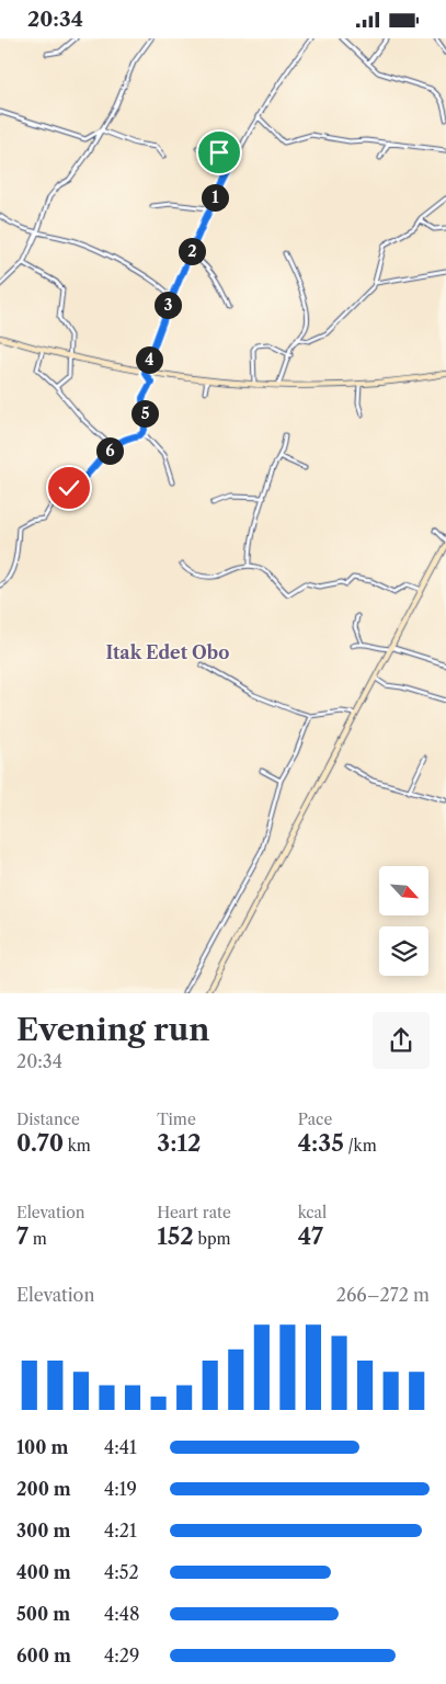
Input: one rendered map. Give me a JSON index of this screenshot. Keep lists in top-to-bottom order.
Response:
{
  "districts": ["Itak Edet Obo"],
  "north": "bottom right",
  "page": {
    "status": "20:34",
    "pins": [
      "1",
      "2",
      "3",
      "4",
      "5",
      "6"
    ],
    "heading": ["Evening run", "20:34"],
    "stats": [
      ["Distance", "0.70 km"],
      ["Time", "3:12"],
      ["Pace", "4:35 /km"],
      ["Elevation", "7 m"],
      ["Heart rate", "152 bpm"],
      ["kcal", "47"]
    ],
    "chart": ["Elevation", "266–272 m"],
    "list": [
      {
        "name": "100 m",
        "note": "4:41"
      },
      {
        "name": "200 m",
        "note": "4:19"
      },
      {
        "name": "300 m",
        "note": "4:21"
      },
      {
        "name": "400 m",
        "note": "4:52"
      },
      {
        "name": "500 m",
        "note": "4:48"
      },
      {
        "name": "600 m",
        "note": "4:29"
      }
    ]
  }
}
